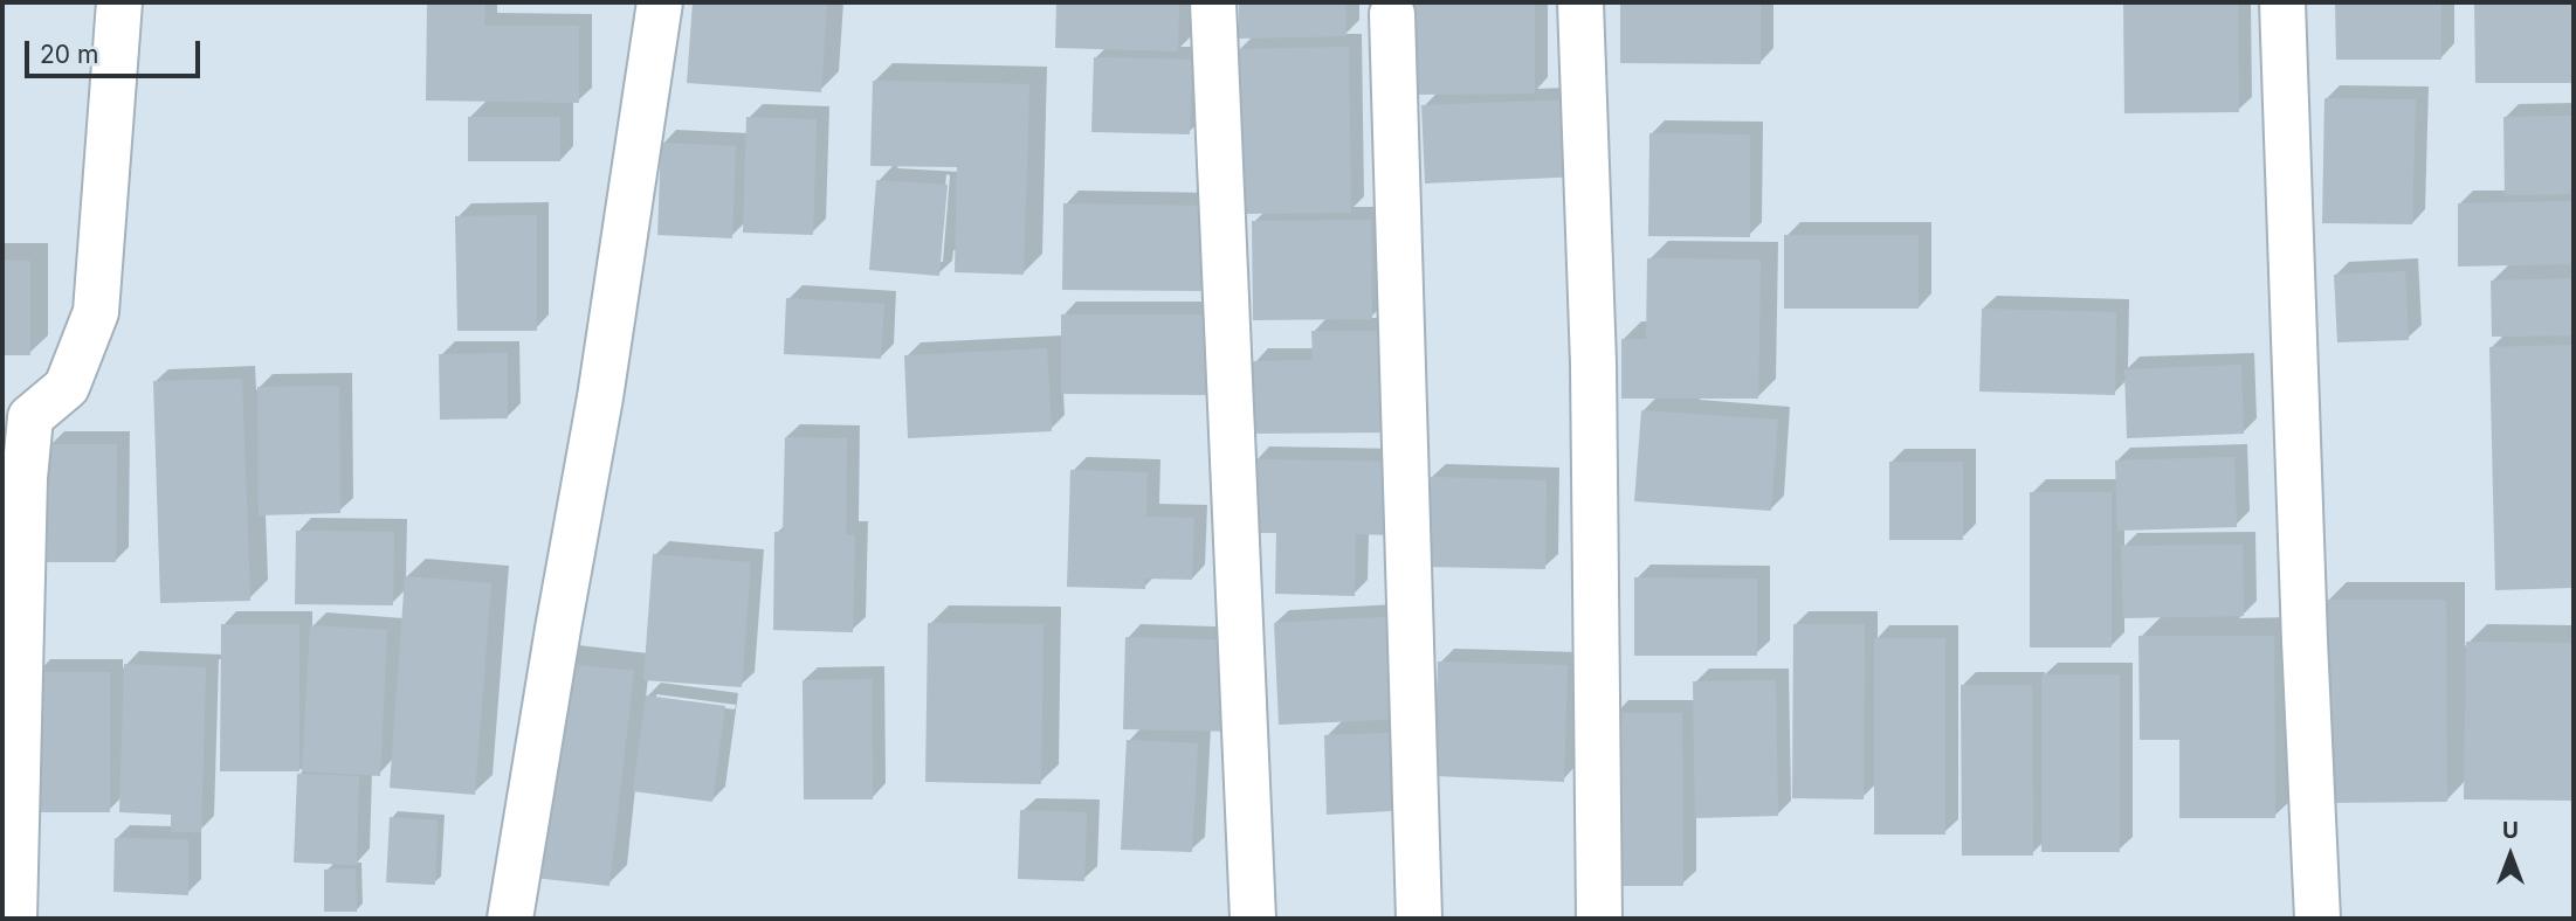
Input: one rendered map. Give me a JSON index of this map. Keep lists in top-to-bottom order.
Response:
{
  "scale_bar": "20 m",
  "north": "top"
}
